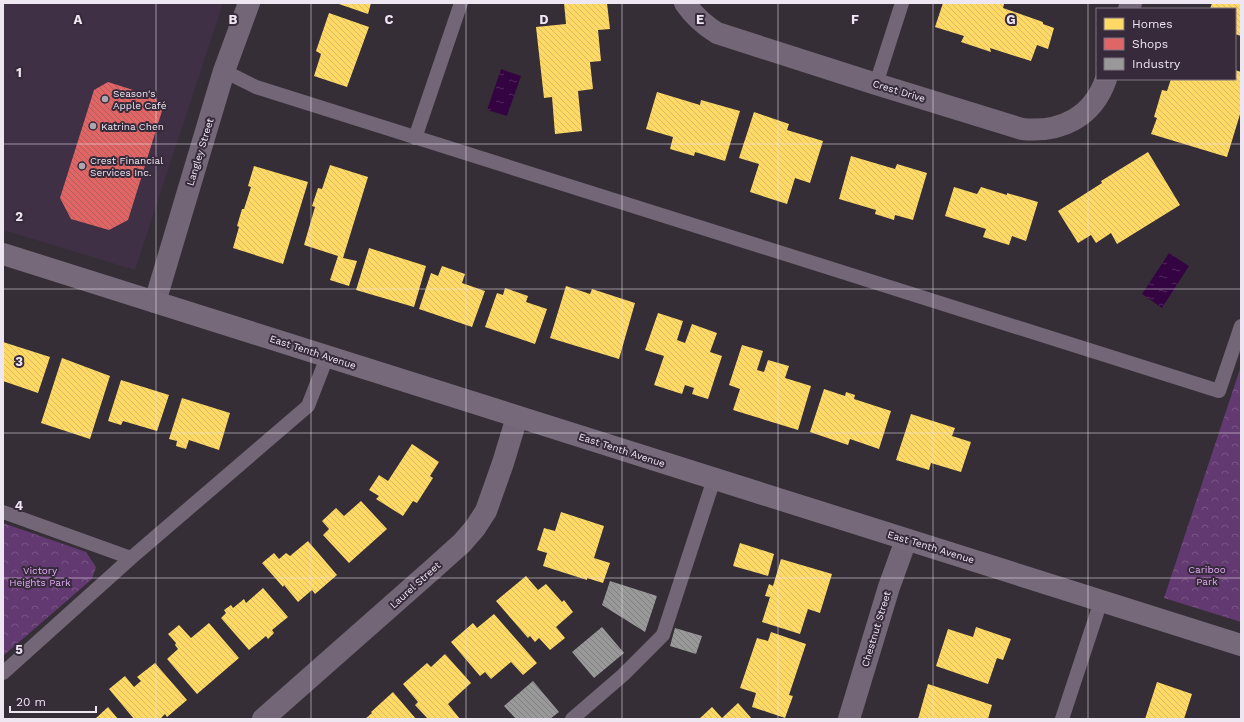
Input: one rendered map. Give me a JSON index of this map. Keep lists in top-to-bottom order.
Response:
{
  "streets": {
    "main road": ["East Tenth Avenue"],
    "street": [
      "Crest Drive",
      "Langley Street",
      "Laurel Street",
      "Chestnut Street"
    ]
  },
  "crossings": [
    ["Langley Street", "East Tenth Avenue"],
    ["East Tenth Avenue", "Laurel Street"],
    ["East Tenth Avenue", "Chestnut Street"]
  ],
  "parks": ["Cariboo Park", "Victory Heights Park"],
  "places": ["Season's Apple Café", "Katrina Chen", "Crest Financial Services Inc."],
  "legend": ["Homes", "Shops", "Industry"],
  "scale_bar": "20 m",
  "grid": {
    "columns": [
      "A",
      "B",
      "C",
      "D",
      "E",
      "F",
      "G"
    ],
    "rows": [
      "1",
      "2",
      "3",
      "4",
      "5"
    ]
  }
}
